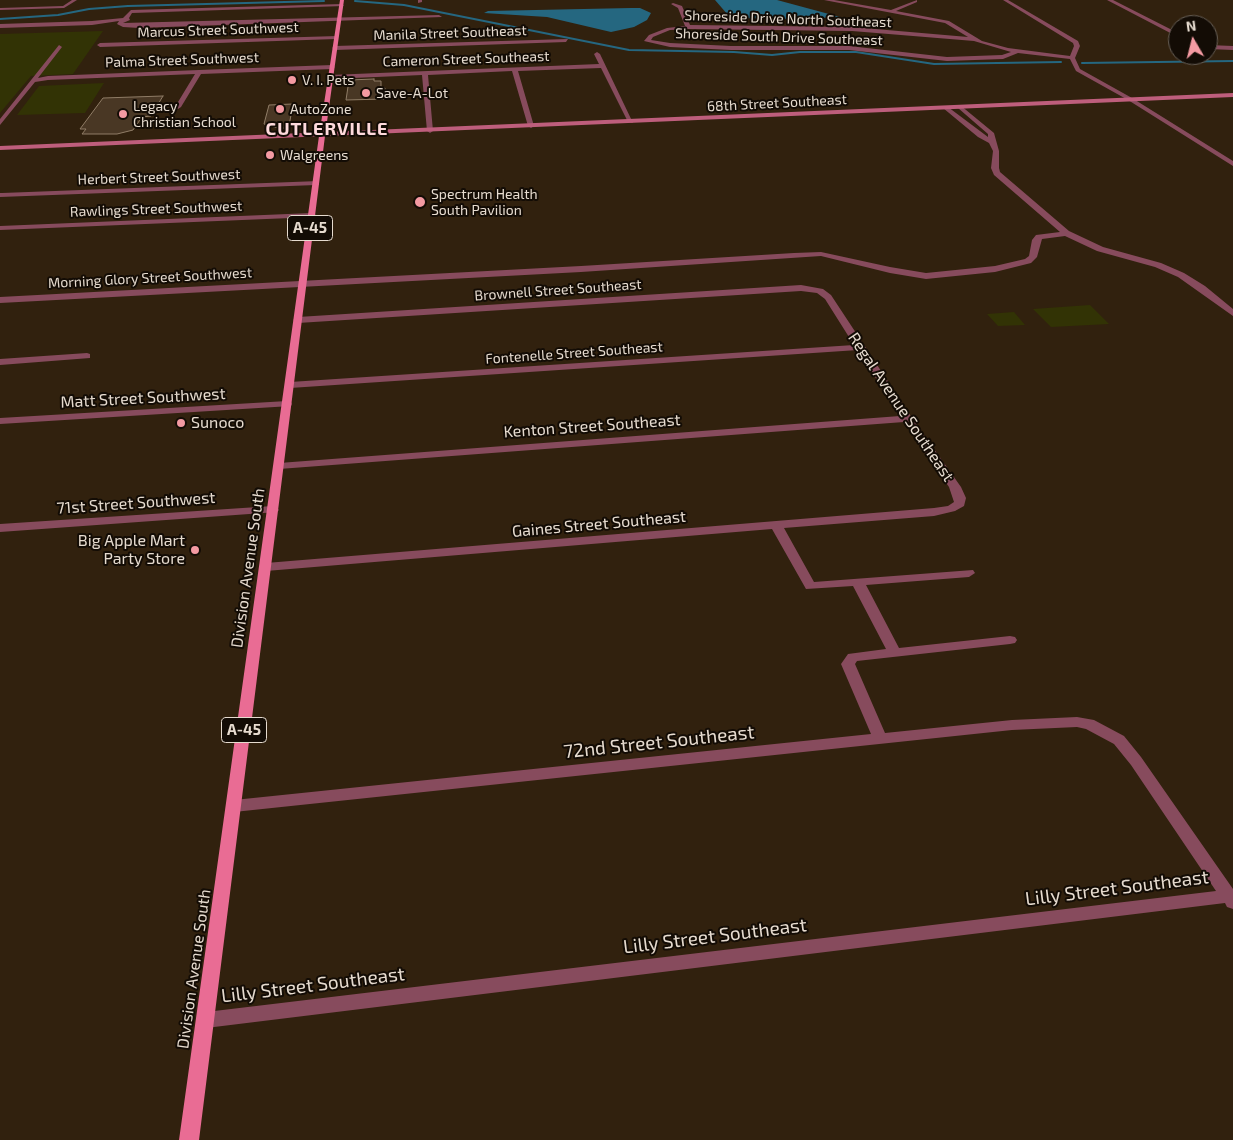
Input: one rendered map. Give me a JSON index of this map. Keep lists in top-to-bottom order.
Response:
{
  "streets": {
    "main road": ["68th Street Southeast", "A-45", "Division Avenue South"],
    "street": [
      "Shoreside Drive North Southeast",
      "Marcus Street Southwest",
      "Manila Street Southeast",
      "Shoreside South Drive Southeast",
      "Cameron Street Southeast",
      "Palma Street Southwest",
      "Herbert Street Southwest",
      "Rawlings Street Southwest",
      "Morning Glory Street Southwest",
      "Brownell Street Southeast",
      "Fontenelle Street Southeast",
      "Matt Street Southwest",
      "Regal Avenue Southeast",
      "Kenton Street Southeast",
      "71st Street Southwest",
      "Gaines Street Southeast",
      "72nd Street Southeast",
      "Lilly Street Southeast"
    ]
  },
  "crossings": [
    ["Shoreside Drive North Southeast", "Shoreside South Drive Southeast"],
    ["Marcus Street Southwest", "Division Avenue South"],
    ["Manila Street Southeast", "Division Avenue South"],
    ["Cameron Street Southeast", "Division Avenue South"],
    ["Palma Street Southwest", "Division Avenue South"],
    ["68th Street Southeast", "Division Avenue South"],
    ["Herbert Street Southwest", "Division Avenue South"],
    ["Rawlings Street Southwest", "Division Avenue South"],
    ["Morning Glory Street Southwest", "Division Avenue South"],
    ["Brownell Street Southeast", "Regal Avenue Southeast"],
    ["Brownell Street Southeast", "Division Avenue South"],
    ["Fontenelle Street Southeast", "Regal Avenue Southeast"],
    ["Fontenelle Street Southeast", "Division Avenue South"],
    ["Matt Street Southwest", "Division Avenue South"],
    ["Regal Avenue Southeast", "Kenton Street Southeast"],
    ["Regal Avenue Southeast", "Gaines Street Southeast"],
    ["Kenton Street Southeast", "Division Avenue South"],
    ["71st Street Southwest", "Division Avenue South"],
    ["Gaines Street Southeast", "Division Avenue South"],
    ["Division Avenue South", "72nd Street Southeast"],
    ["Division Avenue South", "Lilly Street Southeast"],
    ["72nd Street Southeast", "Lilly Street Southeast"]
  ],
  "districts": ["CUTLERVILLE"],
  "places": [
    "V. I. Pets",
    "Save-A-Lot",
    "AutoZone",
    "Legacy Christian School",
    "Walgreens",
    "Spectrum Health South Pavilion",
    "Sunoco",
    "Big Apple Mart Party Store"
  ],
  "north": "top"
}
